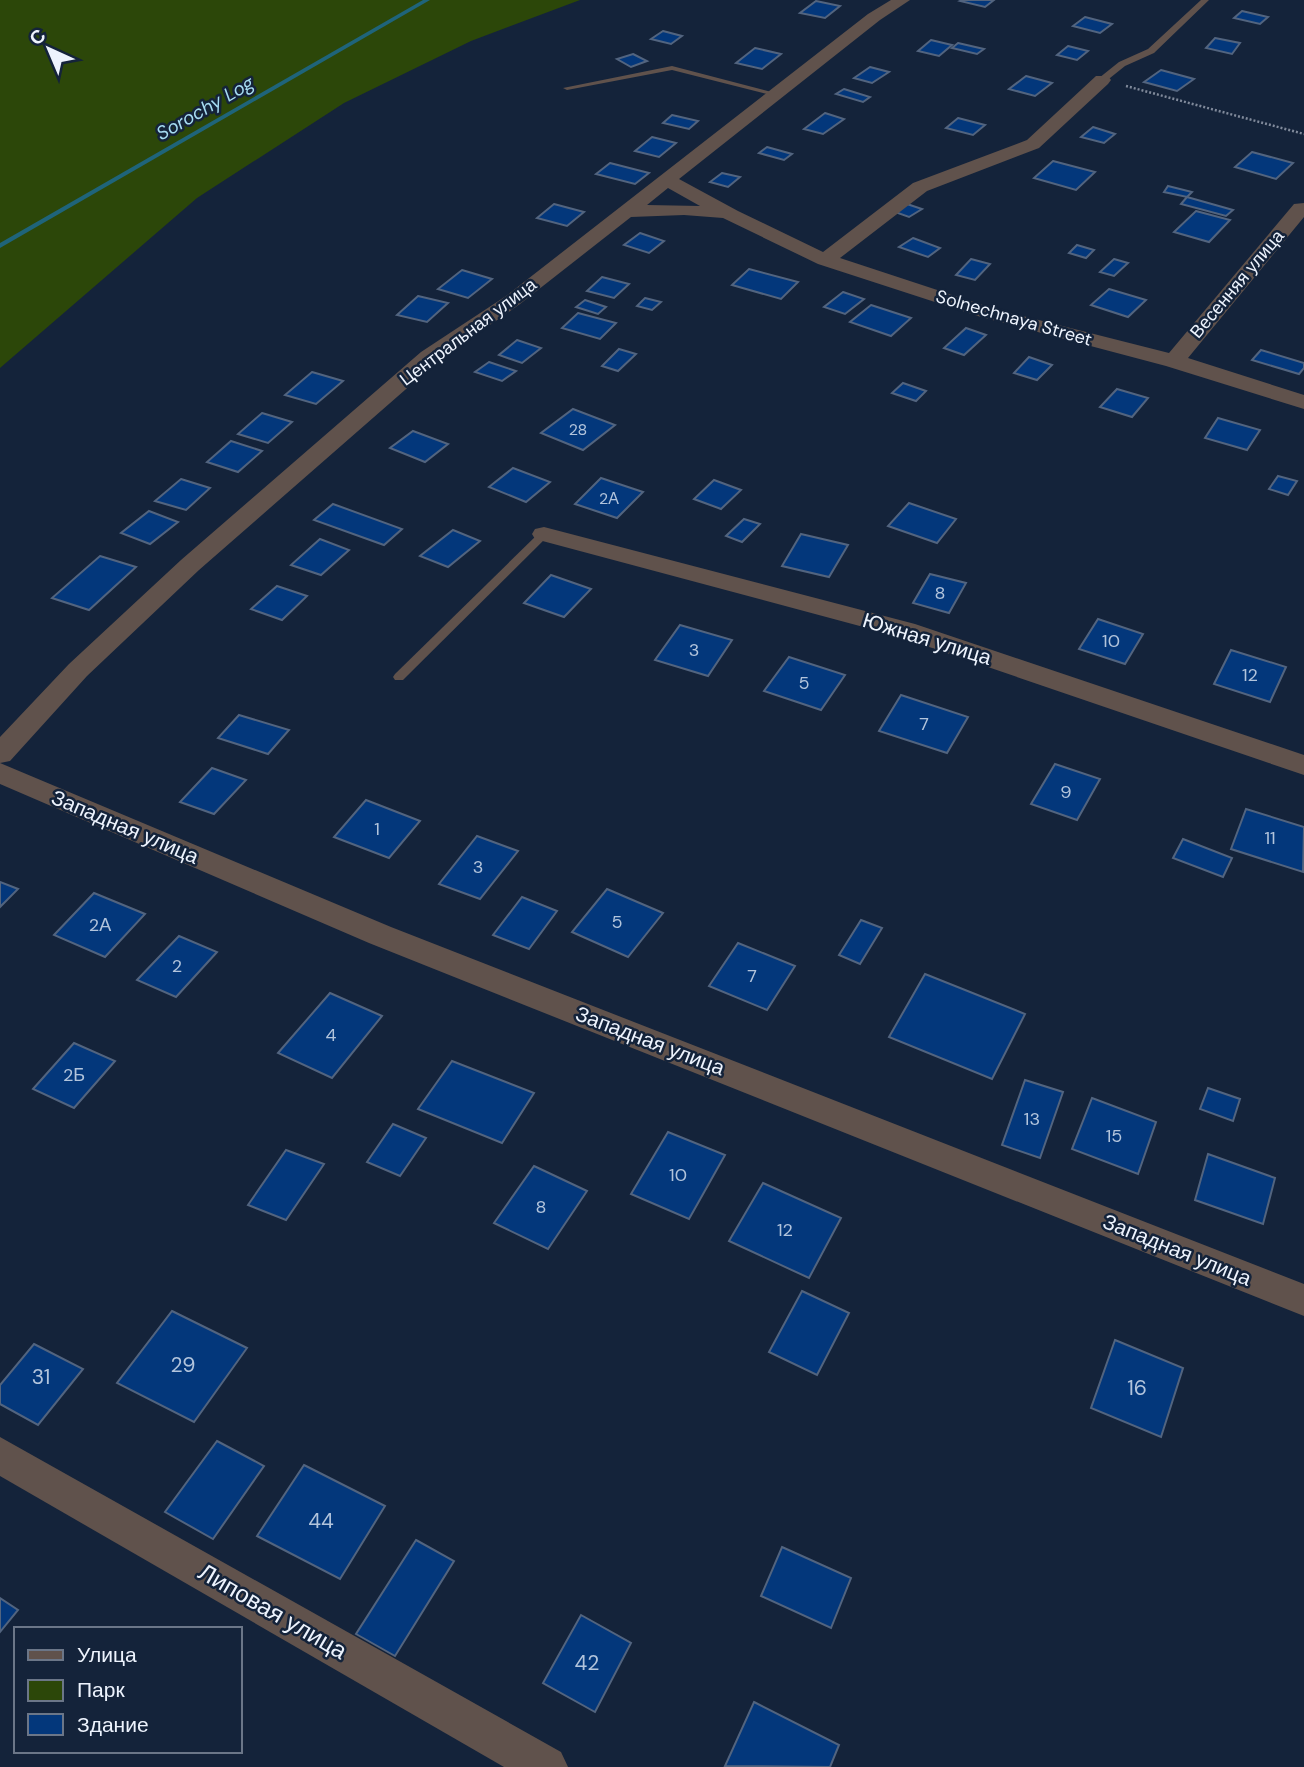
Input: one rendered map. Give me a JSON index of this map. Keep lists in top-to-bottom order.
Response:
{
  "streets": {
    "street": [
      "Весенняя улица",
      "Solnechnaya Street",
      "Центральная улица",
      "Южная улица",
      "Западная улица",
      "Липовая улица"
    ]
  },
  "crossings": [
    ["Весенняя улица", "Solnechnaya Street"],
    ["Solnechnaya Street", "Центральная улица"]
  ],
  "water": ["Sorochy Log"],
  "house_numbers": [
    "28",
    "2А",
    "8",
    "10",
    "3",
    "12",
    "5",
    "7",
    "9",
    "1",
    "11",
    "3",
    "5",
    "2А",
    "2",
    "7",
    "4",
    "2Б",
    "13",
    "15",
    "10",
    "8",
    "12",
    "29",
    "31",
    "16",
    "44",
    "42"
  ],
  "legend": ["Улица", "Парк", "Здание"],
  "north": "top left"
}
